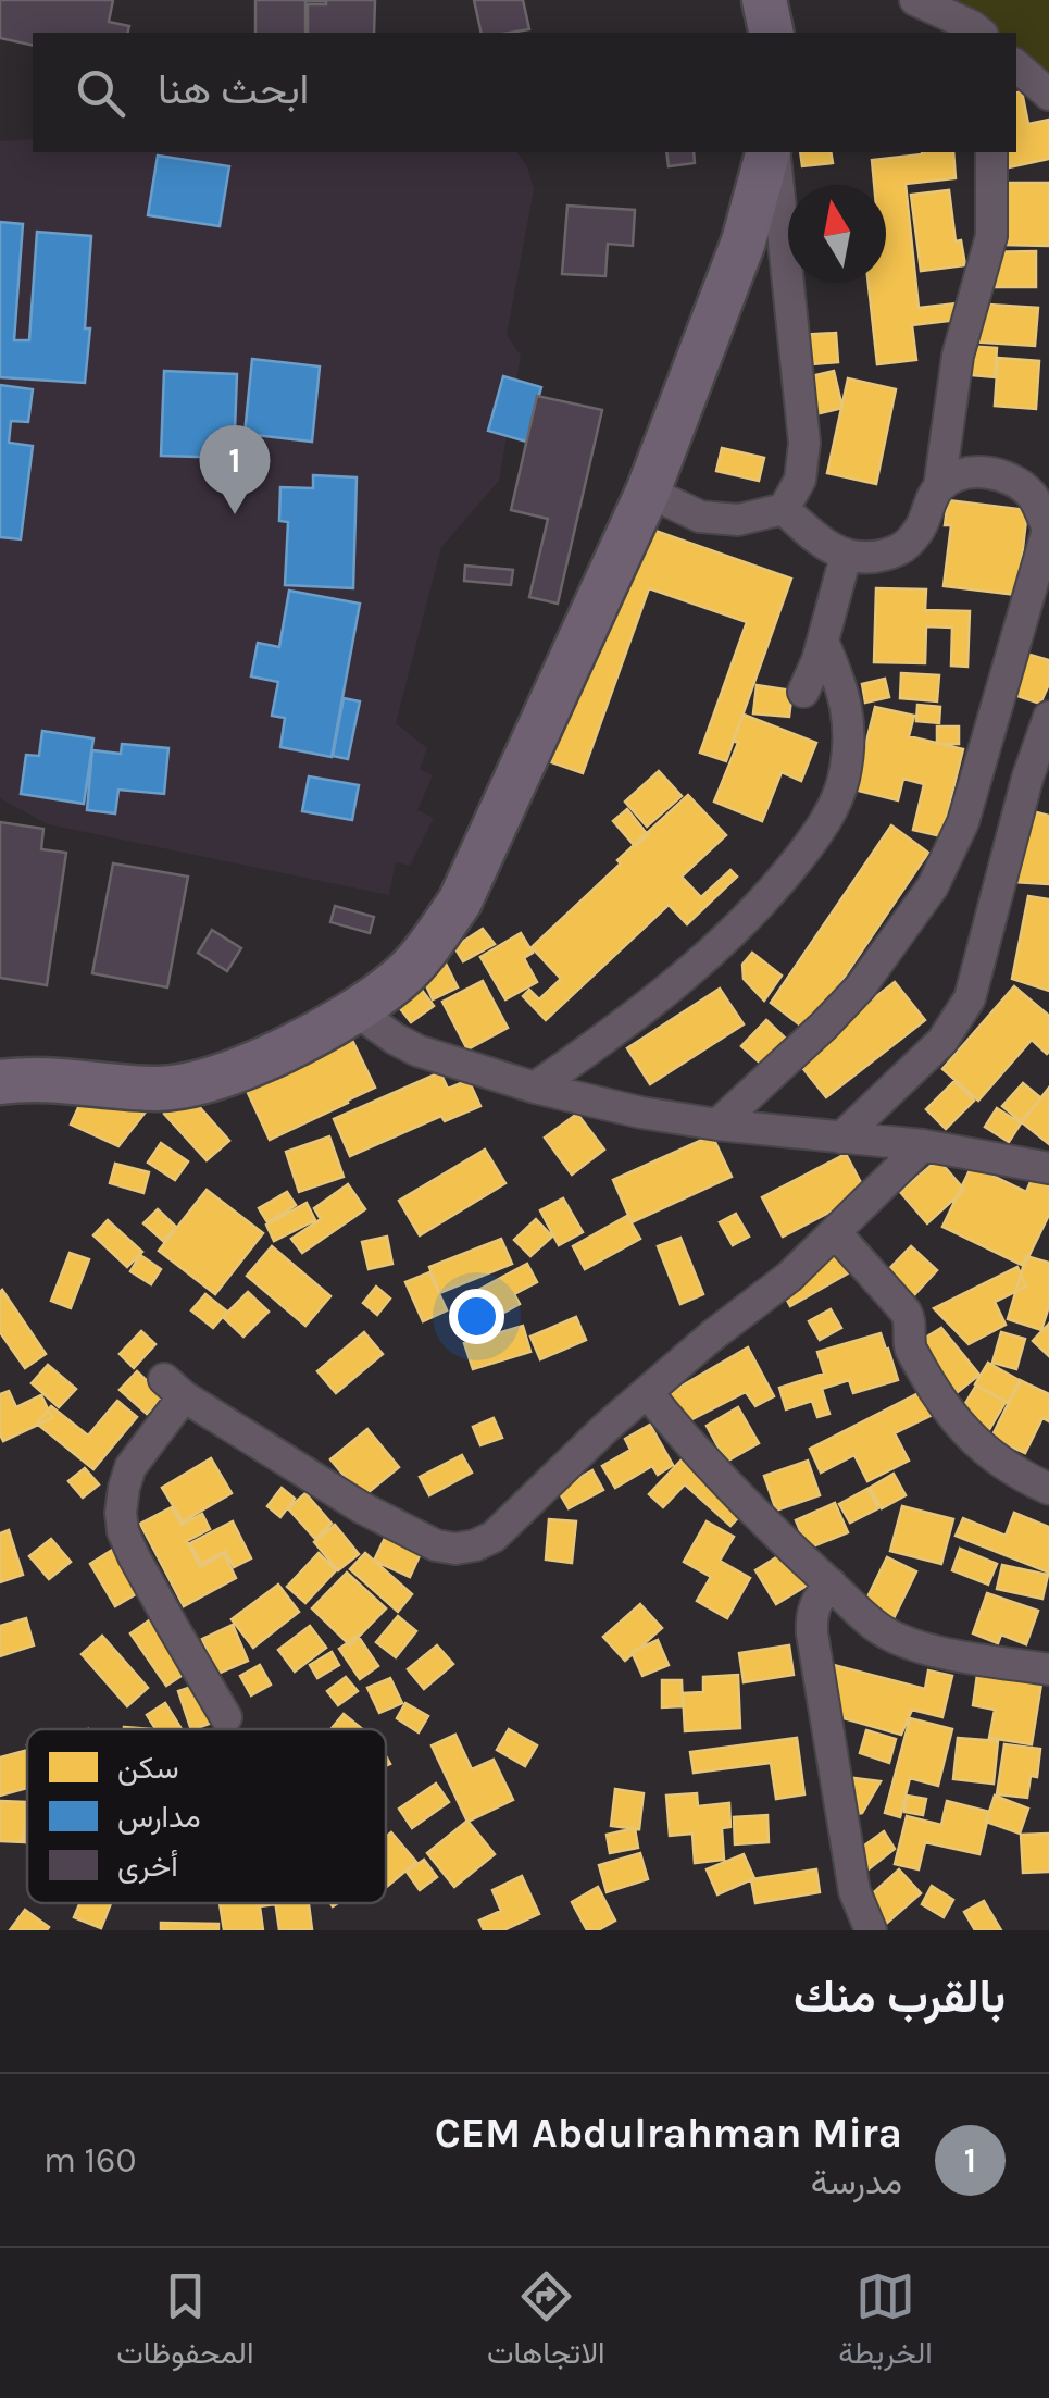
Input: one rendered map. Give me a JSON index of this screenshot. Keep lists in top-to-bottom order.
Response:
{
  "legend": ["سكن", "مدارس", "أخرى"],
  "north": "top",
  "page": {
    "search": "ابحث هنا",
    "pins": "1",
    "heading": "بالقرب منك",
    "list": [
      {
        "mark": "1",
        "name": "CEM Abdulrahman Mira",
        "note": "مدرسة",
        "value": "160 m"
      }
    ],
    "nav": ["الخريطة", "الاتجاهات", "المحفوظات"]
  }
}
